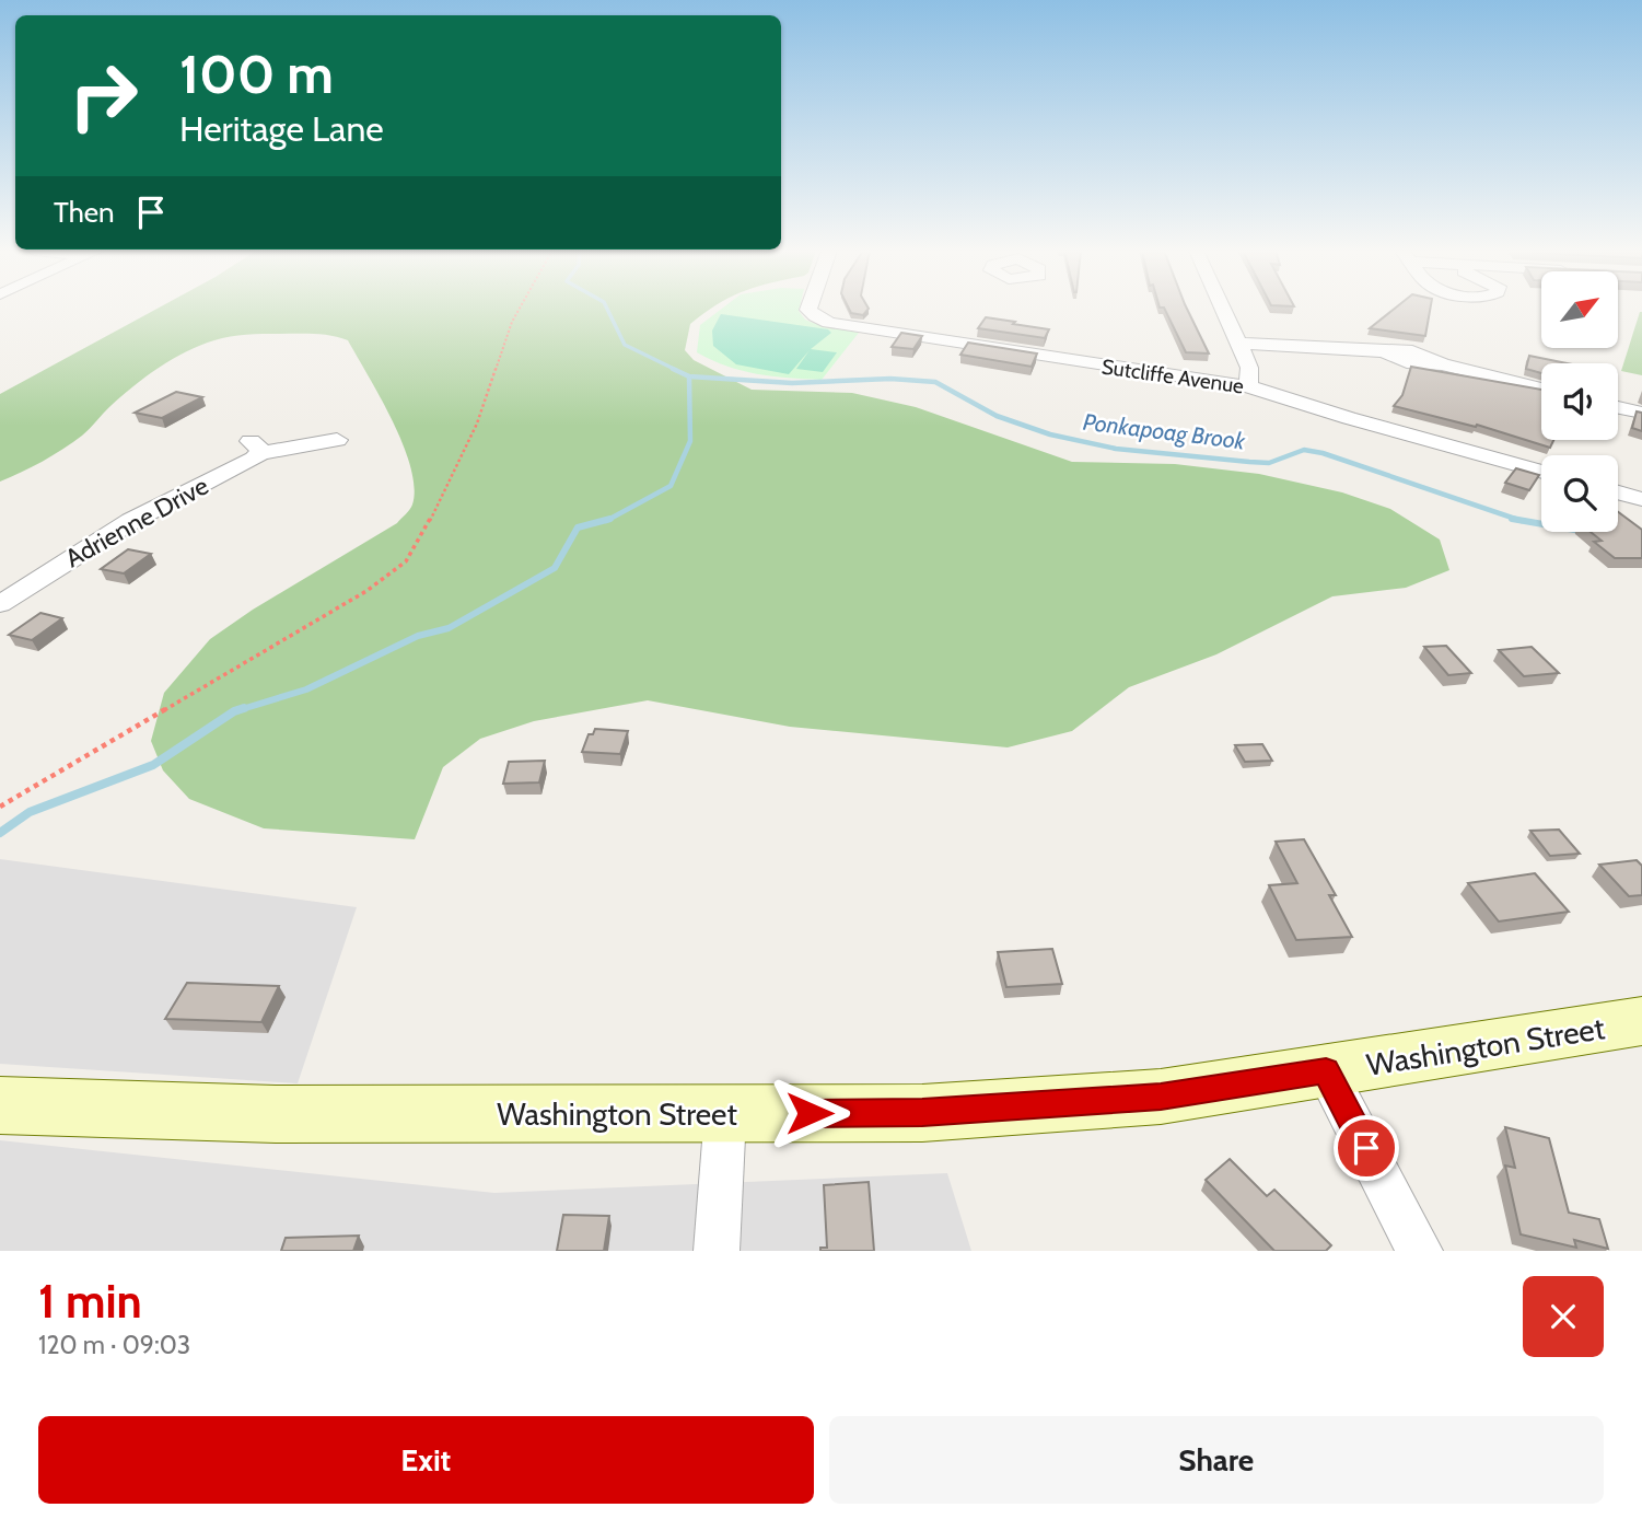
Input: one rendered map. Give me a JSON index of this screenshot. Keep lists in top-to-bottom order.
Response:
{
  "streets": {
    "main road": ["Washington Street"],
    "street": ["Sutcliffe Avenue", "Adrienne Drive"]
  },
  "water": ["Ponkapoag Brook"],
  "north": "top right",
  "page": {
    "turn": ["100 m", "Heritage Lane"],
    "then": "Then",
    "heading": ["1 min", "120 m · 09:03"],
    "buttons": ["Exit", "Share"]
  }
}
